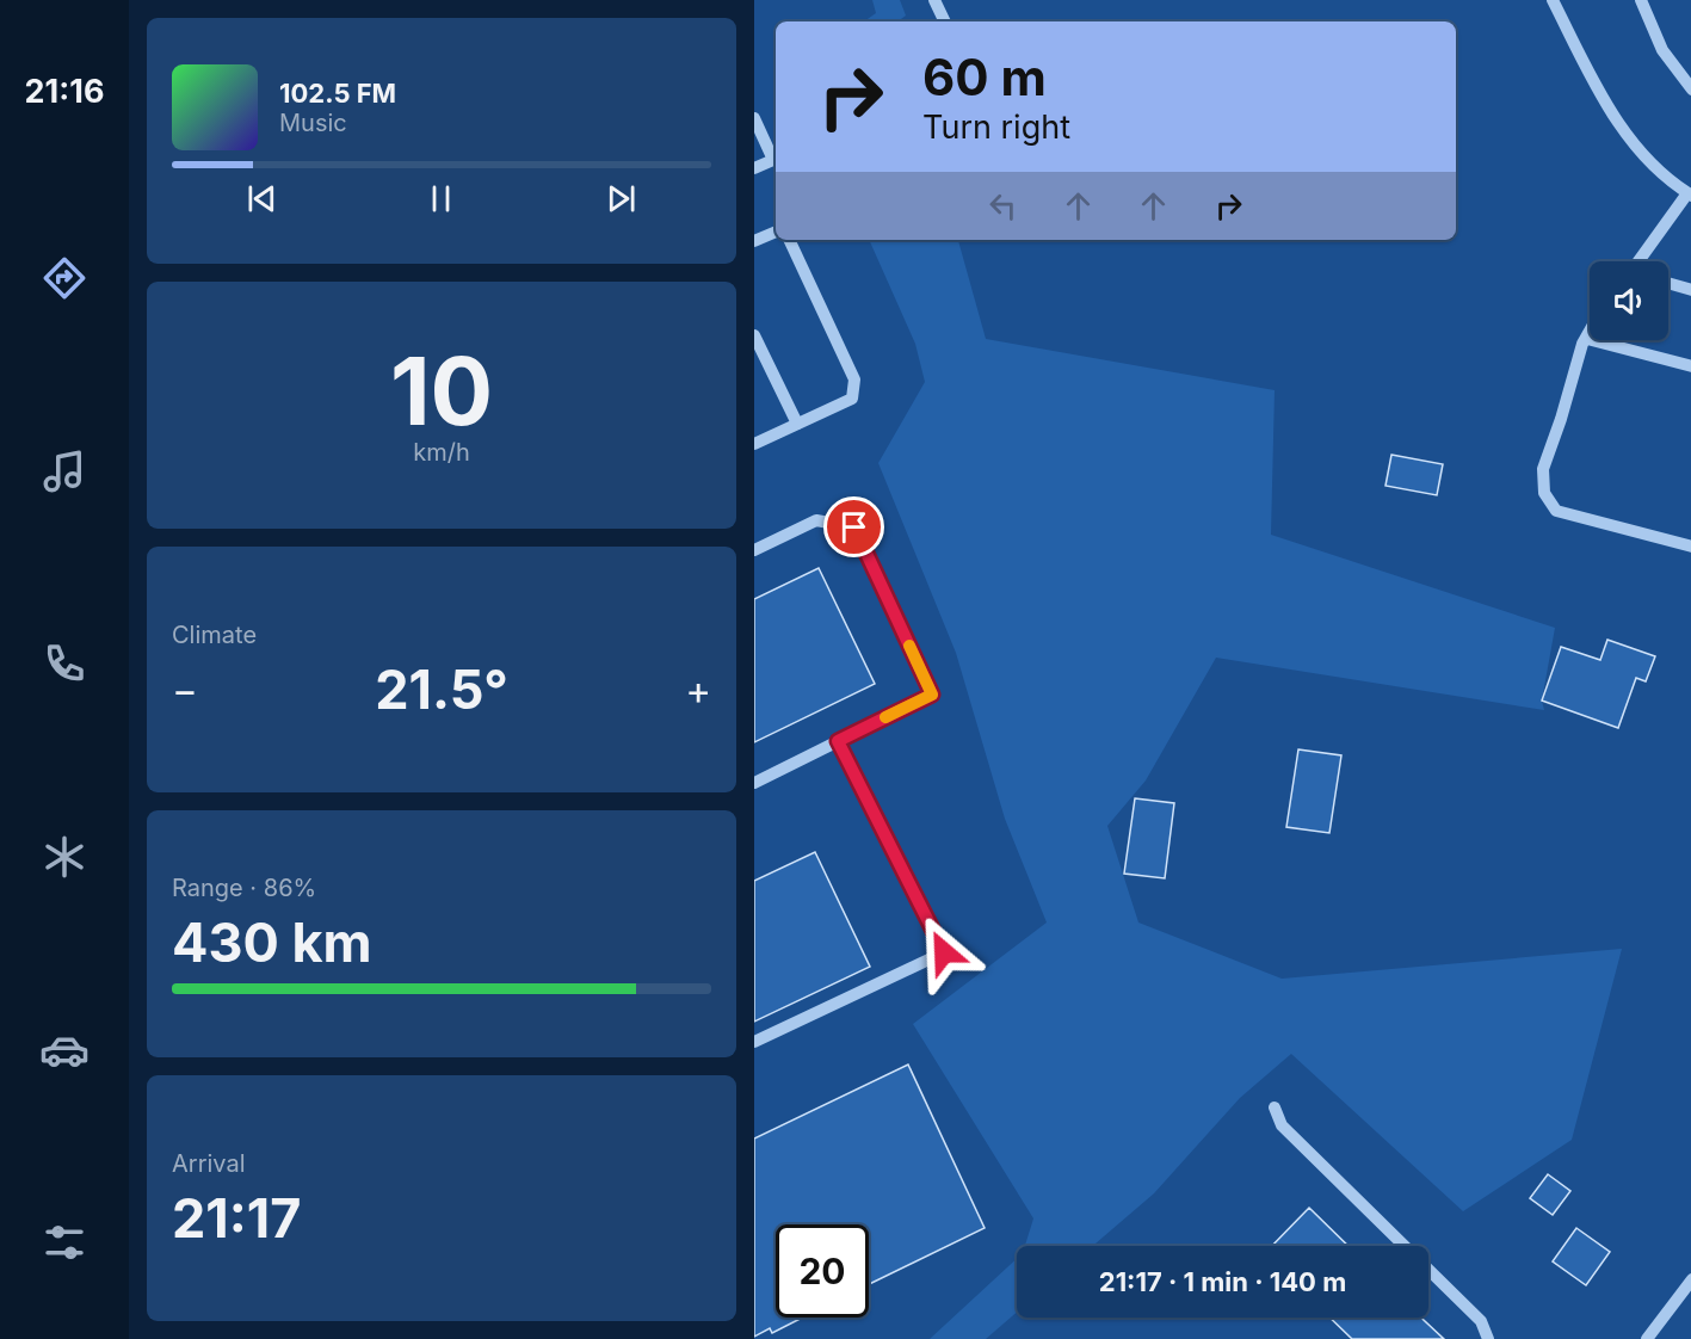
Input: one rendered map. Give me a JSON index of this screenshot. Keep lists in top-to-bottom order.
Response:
{
  "page": {
    "tabs": "21:16",
    "turn": ["60 m", "Turn right"],
    "song": ["102.5 FM", "Music"],
    "tile": [
      ["10", "km/h"],
      "Climate",
      ["Range · 86%", "430 km"],
      ["Arrival", "21:17"]
    ],
    "heat": ["−", "21.5°", "+"],
    "limit": "20",
    "trip": "21:17 · 1 min · 140 m"
  }
}
